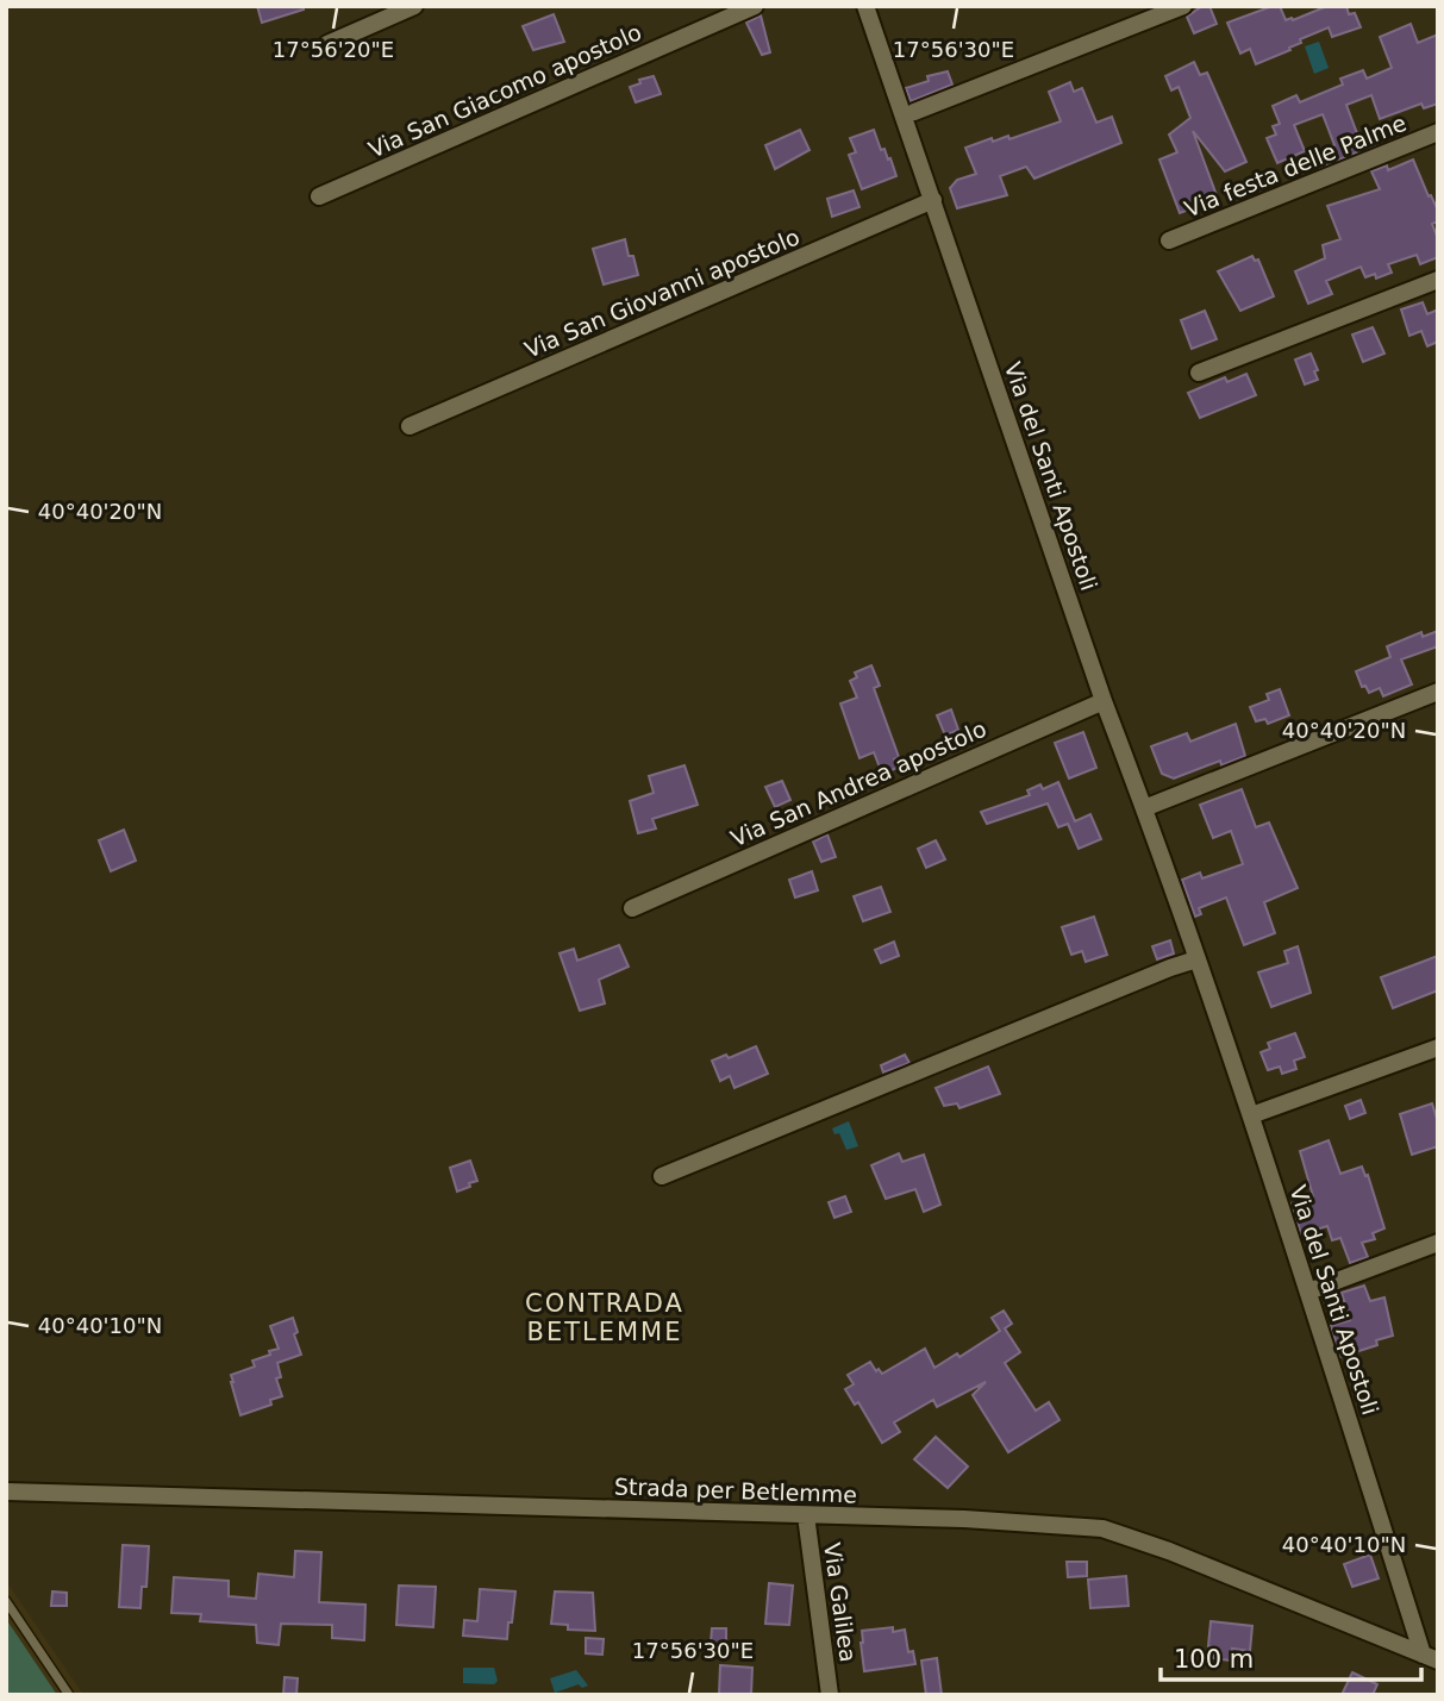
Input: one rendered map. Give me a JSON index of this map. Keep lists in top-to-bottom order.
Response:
{
  "streets": {
    "street": [
      "Via San Giacomo apostolo",
      "Via festa delle Palme",
      "Via San Giovanni apostolo",
      "Via del Santi Apostoli",
      "Via San Andrea apostolo",
      "Strada per Betlemme",
      "Via Galilea"
    ]
  },
  "crossings": [
    ["Via San Giovanni apostolo", "Via del Santi Apostoli"],
    ["Via del Santi Apostoli", "Via San Andrea apostolo"],
    ["Via del Santi Apostoli", "Strada per Betlemme"],
    ["Strada per Betlemme", "Via Galilea"]
  ],
  "districts": ["CONTRADA BETLEMME"],
  "scale_bar": "100 m",
  "coordinates": [
    "17°56'20\"E",
    "17°56'30\"E",
    "40°40'20\"N",
    "40°40'10\"N"
  ]
}
